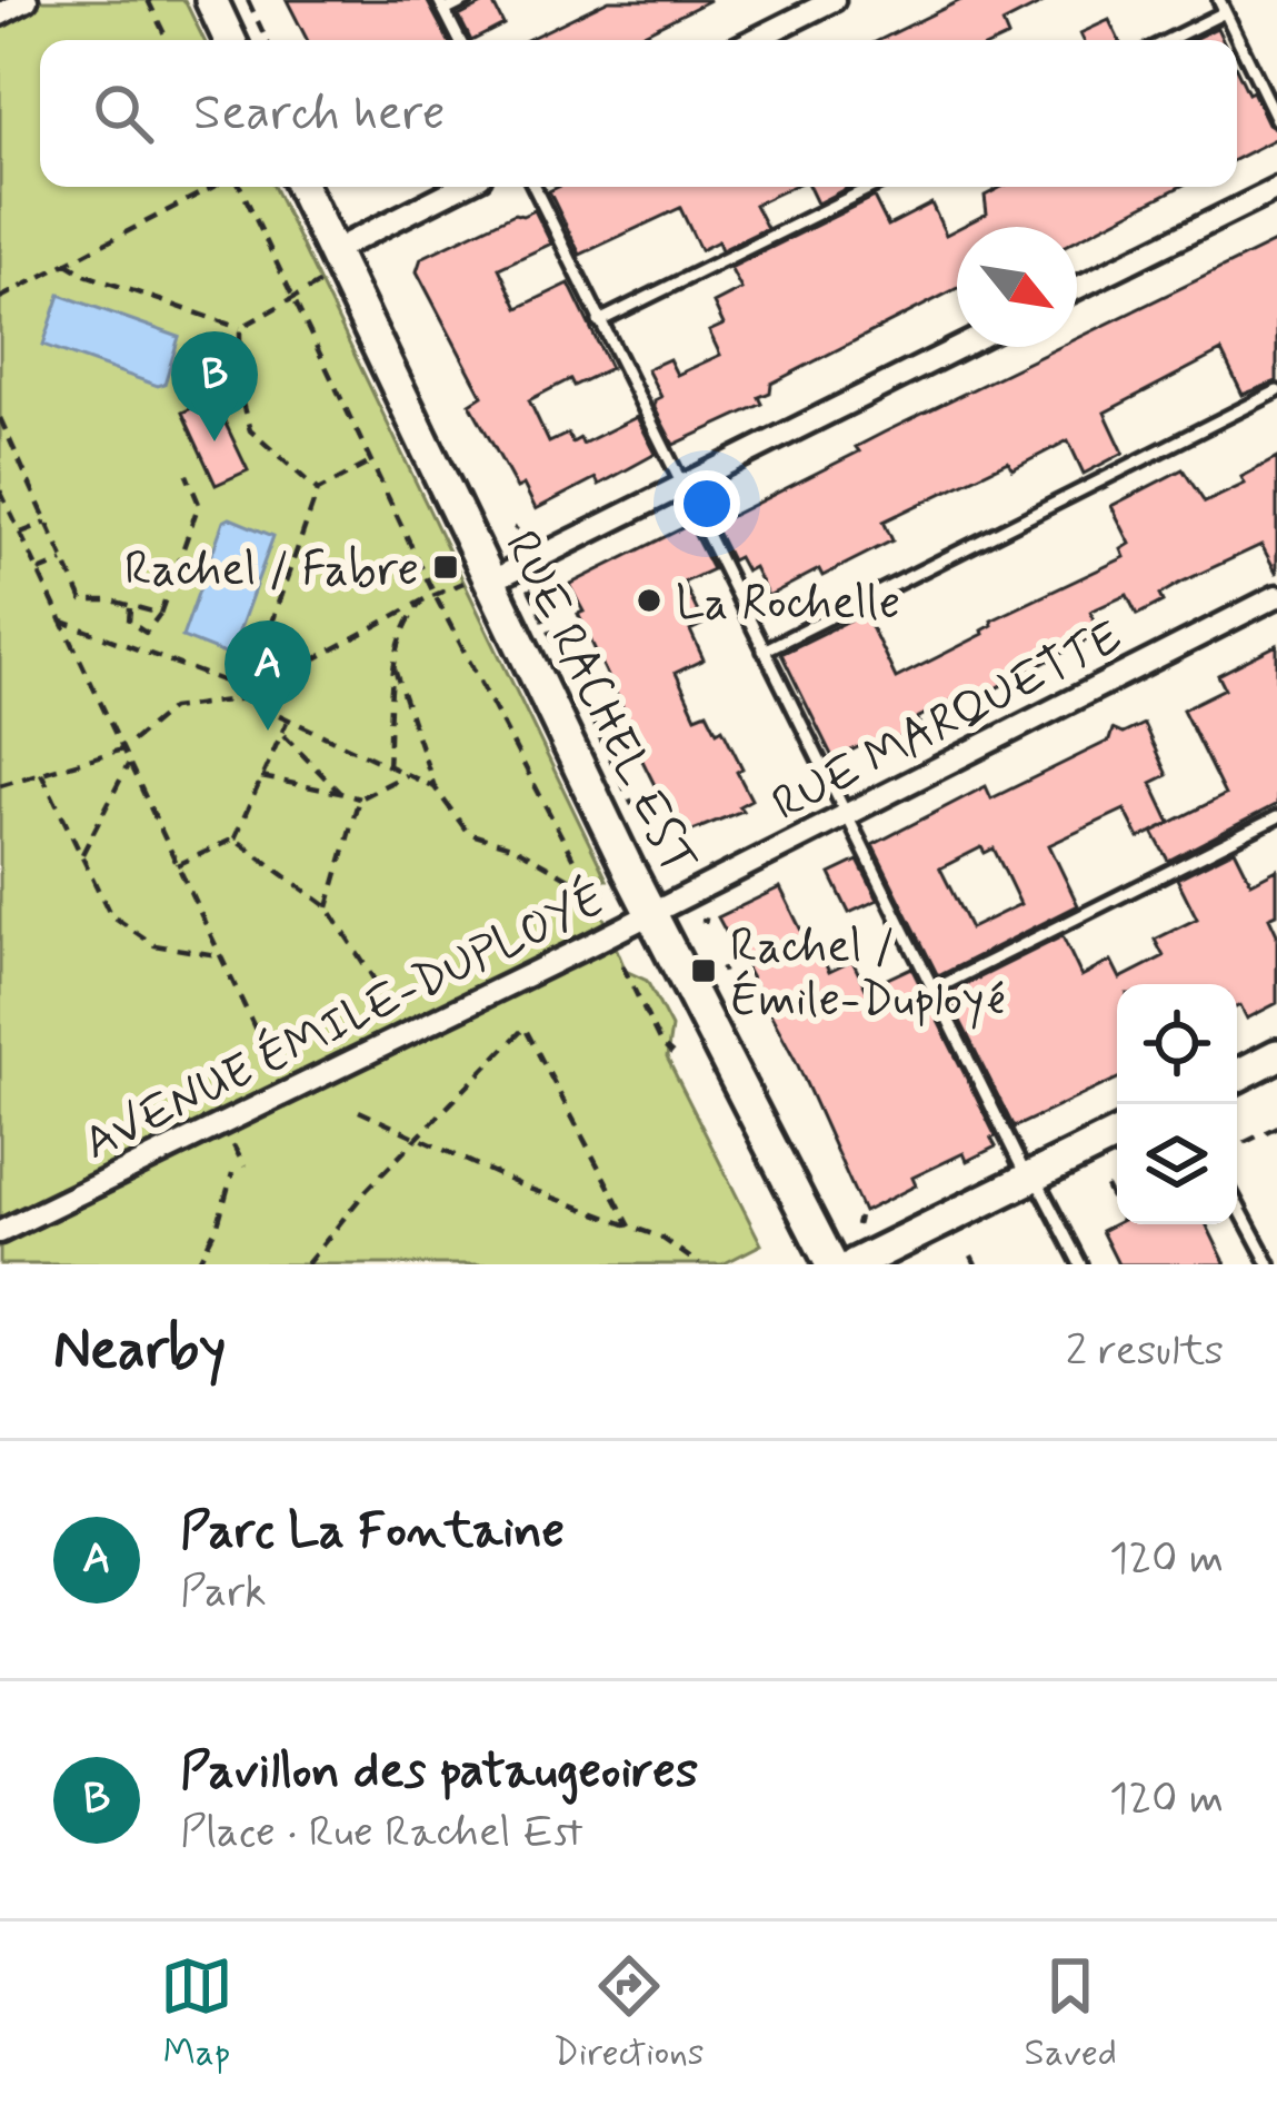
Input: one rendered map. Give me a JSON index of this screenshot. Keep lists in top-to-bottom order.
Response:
{
  "streets": {
    "main road": ["RUE RACHEL EST"],
    "street": ["RUE MARQUETTE", "AVENUE ÉMILE-DUPLOYÉ"]
  },
  "crossings": [
    ["RUE RACHEL EST", "RUE MARQUETTE"],
    ["RUE RACHEL EST", "AVENUE ÉMILE-DUPLOYÉ"],
    ["RUE MARQUETTE", "AVENUE ÉMILE-DUPLOYÉ"]
  ],
  "places": {
    "transit": ["Rachel / Fabre", "Rachel / Émile-Duployé"],
    "other": ["La Rochelle"]
  },
  "north": "bottom right",
  "page": {
    "search": "Search here",
    "pins": ["B", "A"],
    "heading": ["Nearby", "2 results"],
    "list": [
      {
        "mark": "A",
        "name": "Parc La Fontaine",
        "note": "Park",
        "value": "120 m"
      },
      {
        "mark": "B",
        "name": "Pavillon des pataugeoires",
        "note": "Place · Rue Rachel Est",
        "value": "120 m"
      }
    ],
    "nav": ["Map", "Directions", "Saved"]
  }
}
